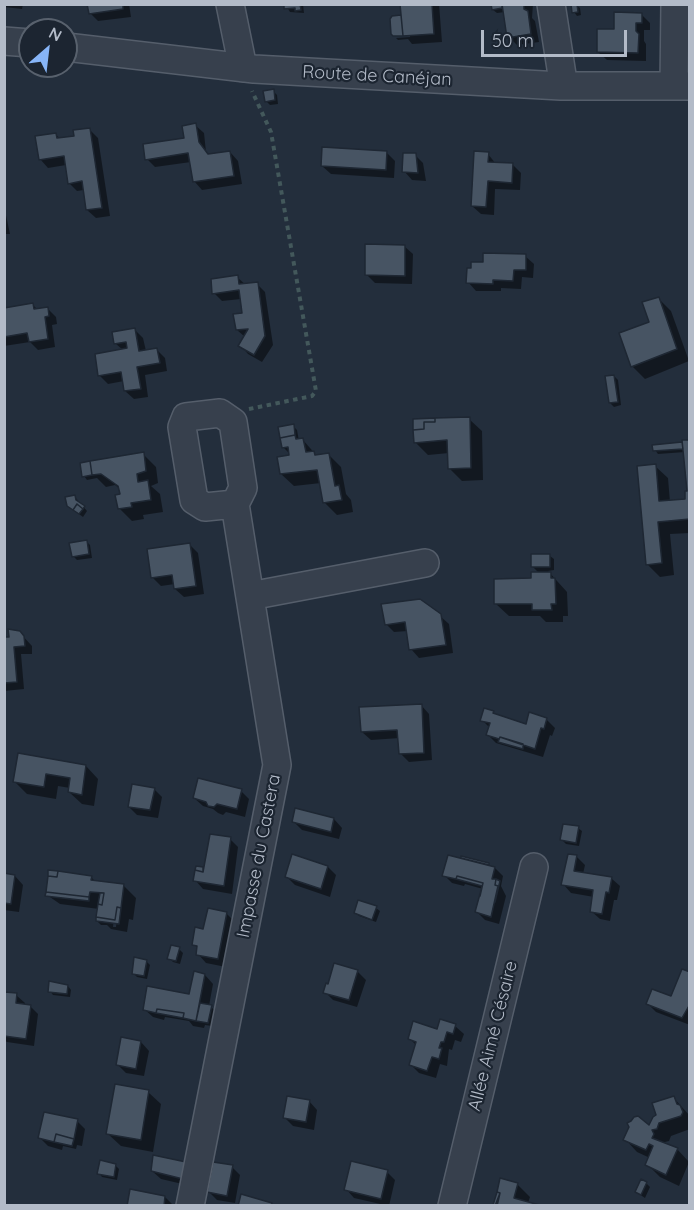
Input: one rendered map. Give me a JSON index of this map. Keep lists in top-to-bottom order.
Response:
{
  "streets": {
    "street": ["Route de Canéjan", "Impasse du Castera", "Allée Aimé Césaire"]
  },
  "scale_bar": "50 m",
  "north": "top right"
}
